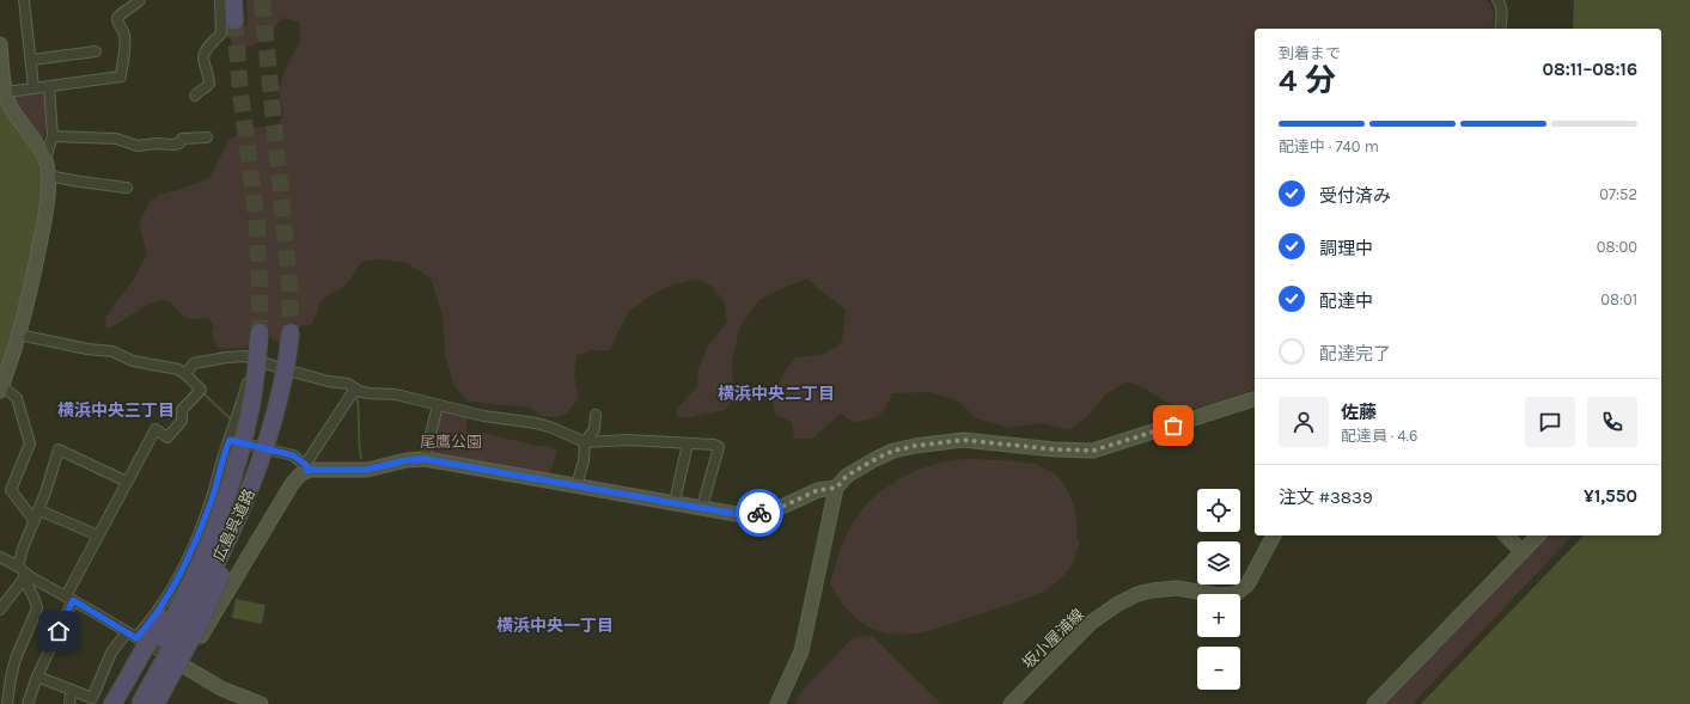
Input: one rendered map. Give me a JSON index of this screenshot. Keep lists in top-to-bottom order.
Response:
{
  "streets": {
    "highway": ["広島呉道路"],
    "street": ["坂小屋浦線"]
  },
  "districts": ["横浜中央二丁目", "横浜中央三丁目", "横浜中央一丁目"],
  "parks": ["尾鷹公園"],
  "page": {
    "heading": ["4 分", "到着まで", "08:11–08:16"],
    "panel": [
      "佐藤",
      "配達員 · 4.6",
      "注文 #3839",
      "¥1,550"
    ],
    "bar": "配達中 · 740 m",
    "list": [
      ["受付済み", "07:52"],
      ["調理中", "08:00"],
      ["配達中", "08:01"],
      "配達完了"
    ],
    "map_buttons": ["+", "−"]
  }
}
